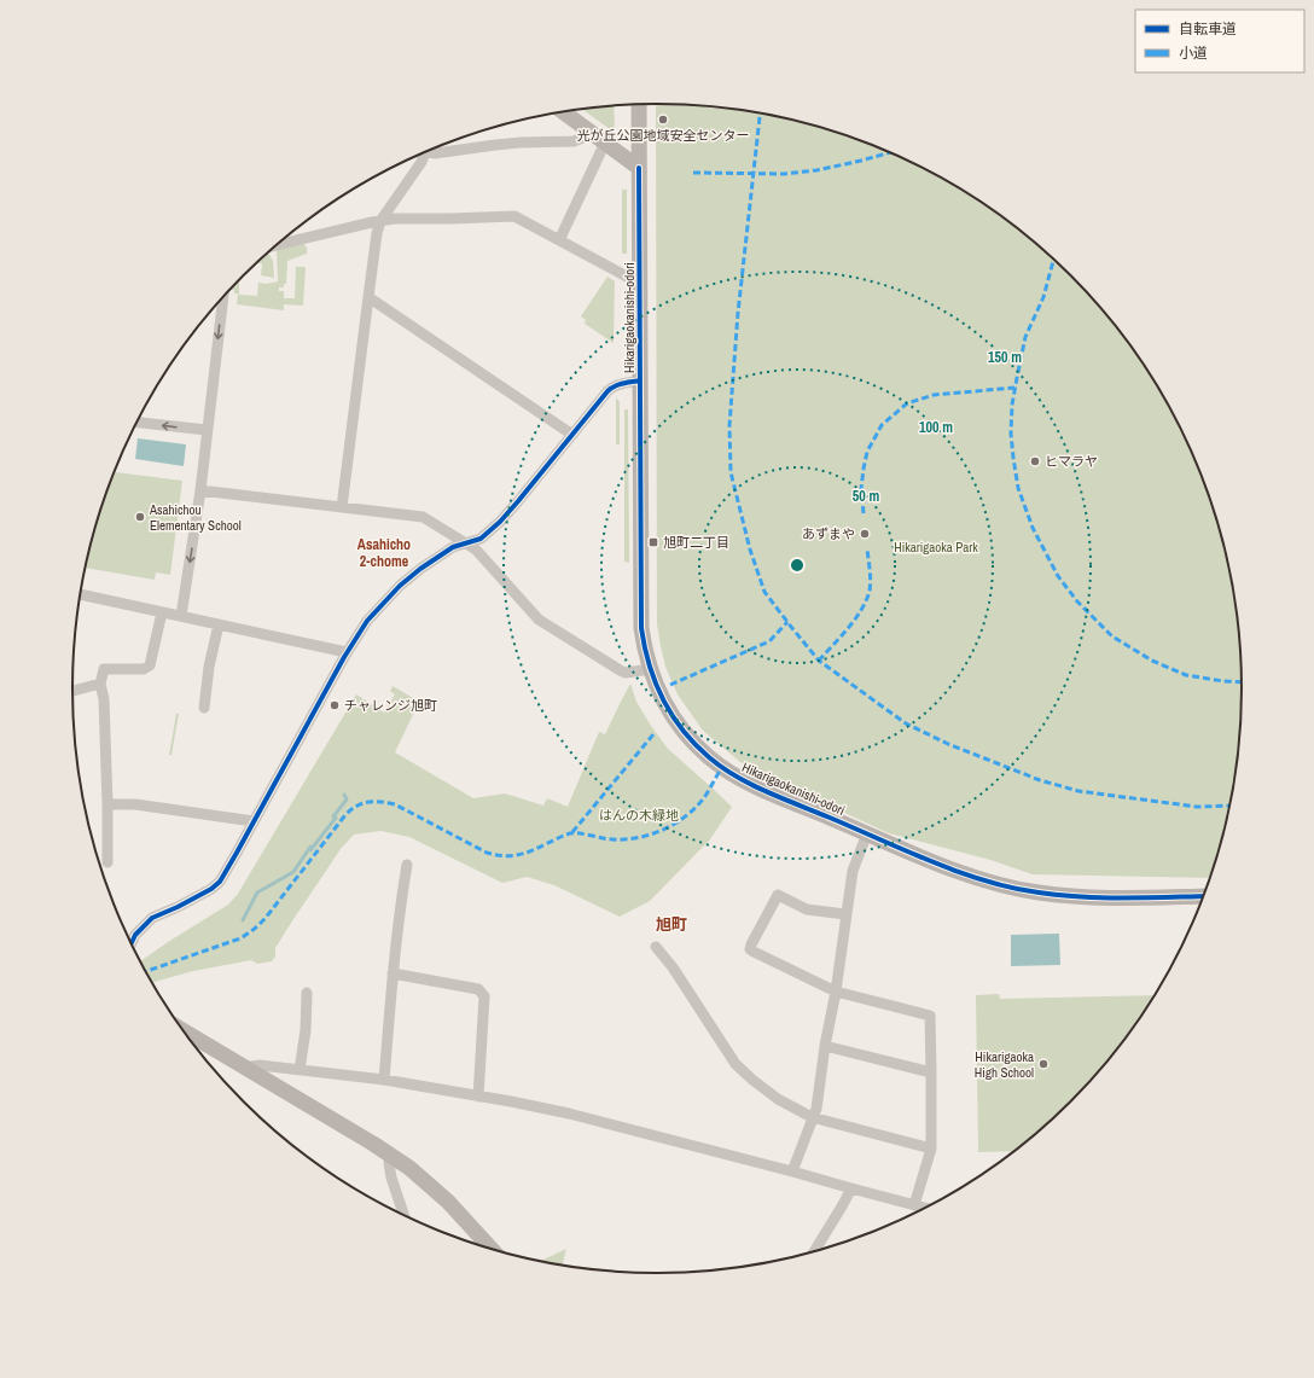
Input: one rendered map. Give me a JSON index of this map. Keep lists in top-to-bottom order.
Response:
{
  "streets": {
    "street": ["Hikarigaokanishi-odori"]
  },
  "districts": ["Asahicho 2-chome", "旭町"],
  "parks": ["Hikarigaoka Park", "はんの木緑地"],
  "places": {
    "other": [
      "光が丘公園地域安全センター",
      "ヒマラヤ",
      "Asahichou Elementary School",
      "あずまや",
      "チャレンジ旭町",
      "Hikarigaoka High School"
    ],
    "transit": ["旭町二丁目"]
  },
  "legend": ["自転車道", "小道"],
  "rings": ["150 m", "100 m", "50 m"]
}
